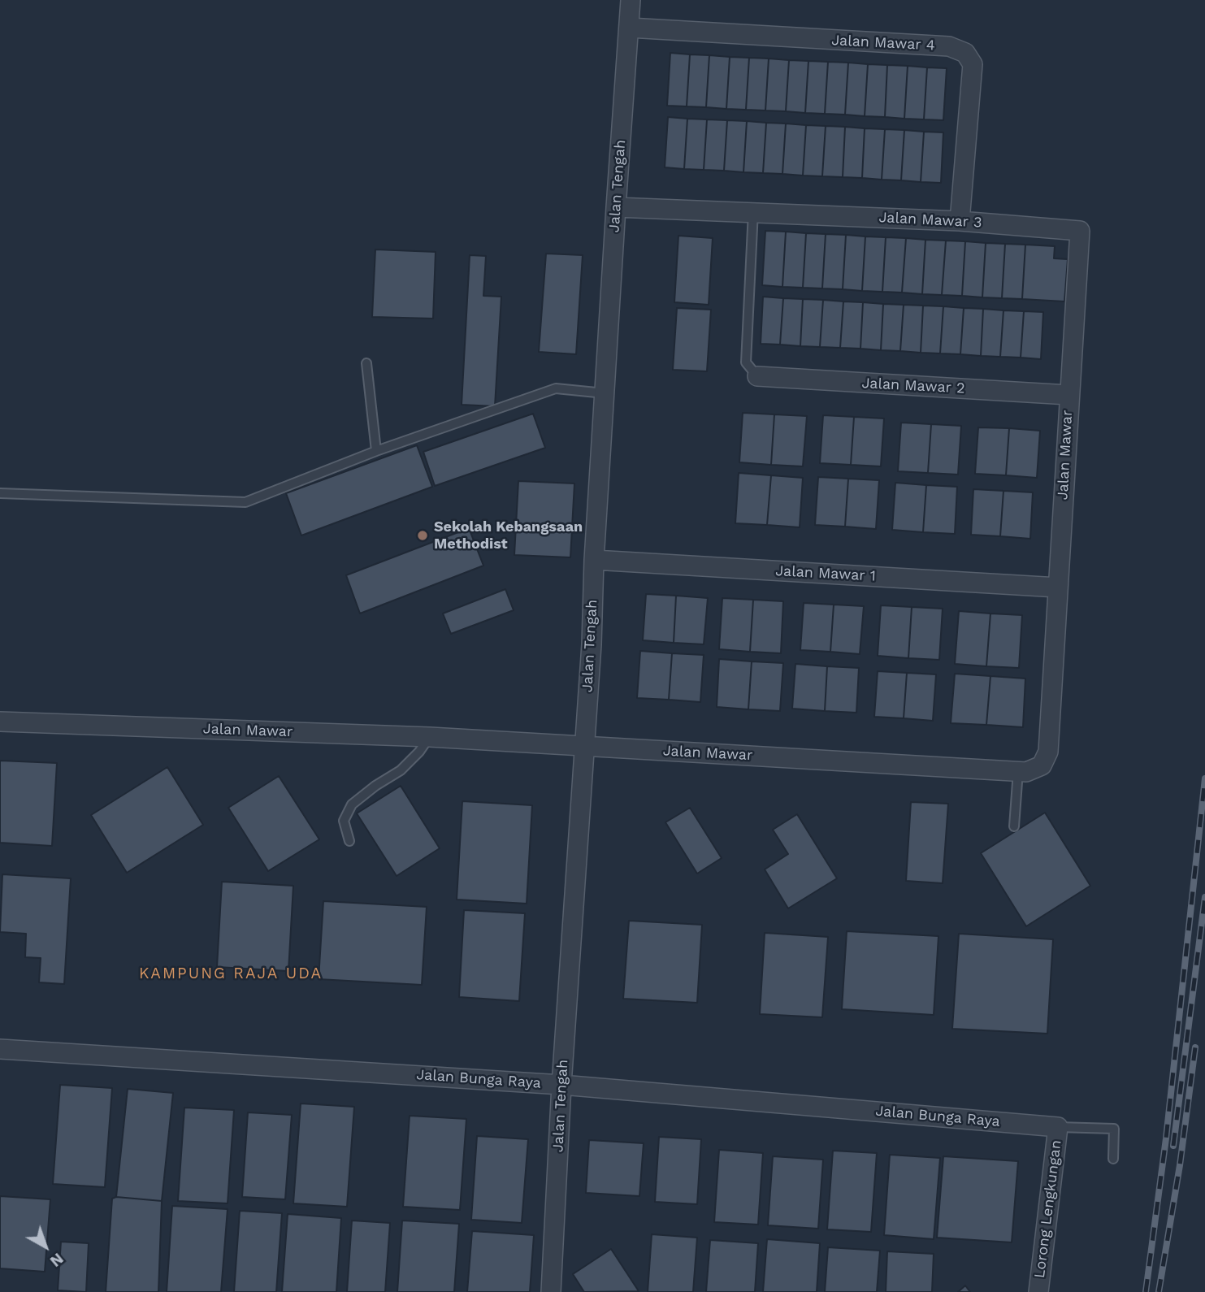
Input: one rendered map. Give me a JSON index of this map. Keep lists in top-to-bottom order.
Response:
{
  "streets": {
    "street": [
      "Jalan Mawar 4",
      "Jalan Tengah",
      "Jalan Mawar 3",
      "Jalan Mawar 2",
      "Jalan Mawar",
      "Jalan Mawar 1",
      "Jalan Bunga Raya",
      "Lorong Lengkungan"
    ]
  },
  "crossings": [
    ["Jalan Mawar 4", "Jalan Tengah"],
    ["Jalan Mawar 4", "Jalan Mawar 3"],
    ["Jalan Tengah", "Jalan Mawar 3"],
    ["Jalan Tengah", "Jalan Mawar"],
    ["Jalan Tengah", "Jalan Mawar 1"],
    ["Jalan Tengah", "Jalan Bunga Raya"],
    ["Jalan Mawar 3", "Jalan Mawar 2"],
    ["Jalan Mawar 3", "Jalan Mawar"],
    ["Jalan Mawar 2", "Jalan Mawar"],
    ["Jalan Mawar", "Jalan Mawar 1"],
    ["Jalan Bunga Raya", "Lorong Lengkungan"]
  ],
  "districts": ["KAMPUNG RAJA UDA"],
  "places": ["Sekolah Kebangsaan Methodist"],
  "north": "bottom right"
}
